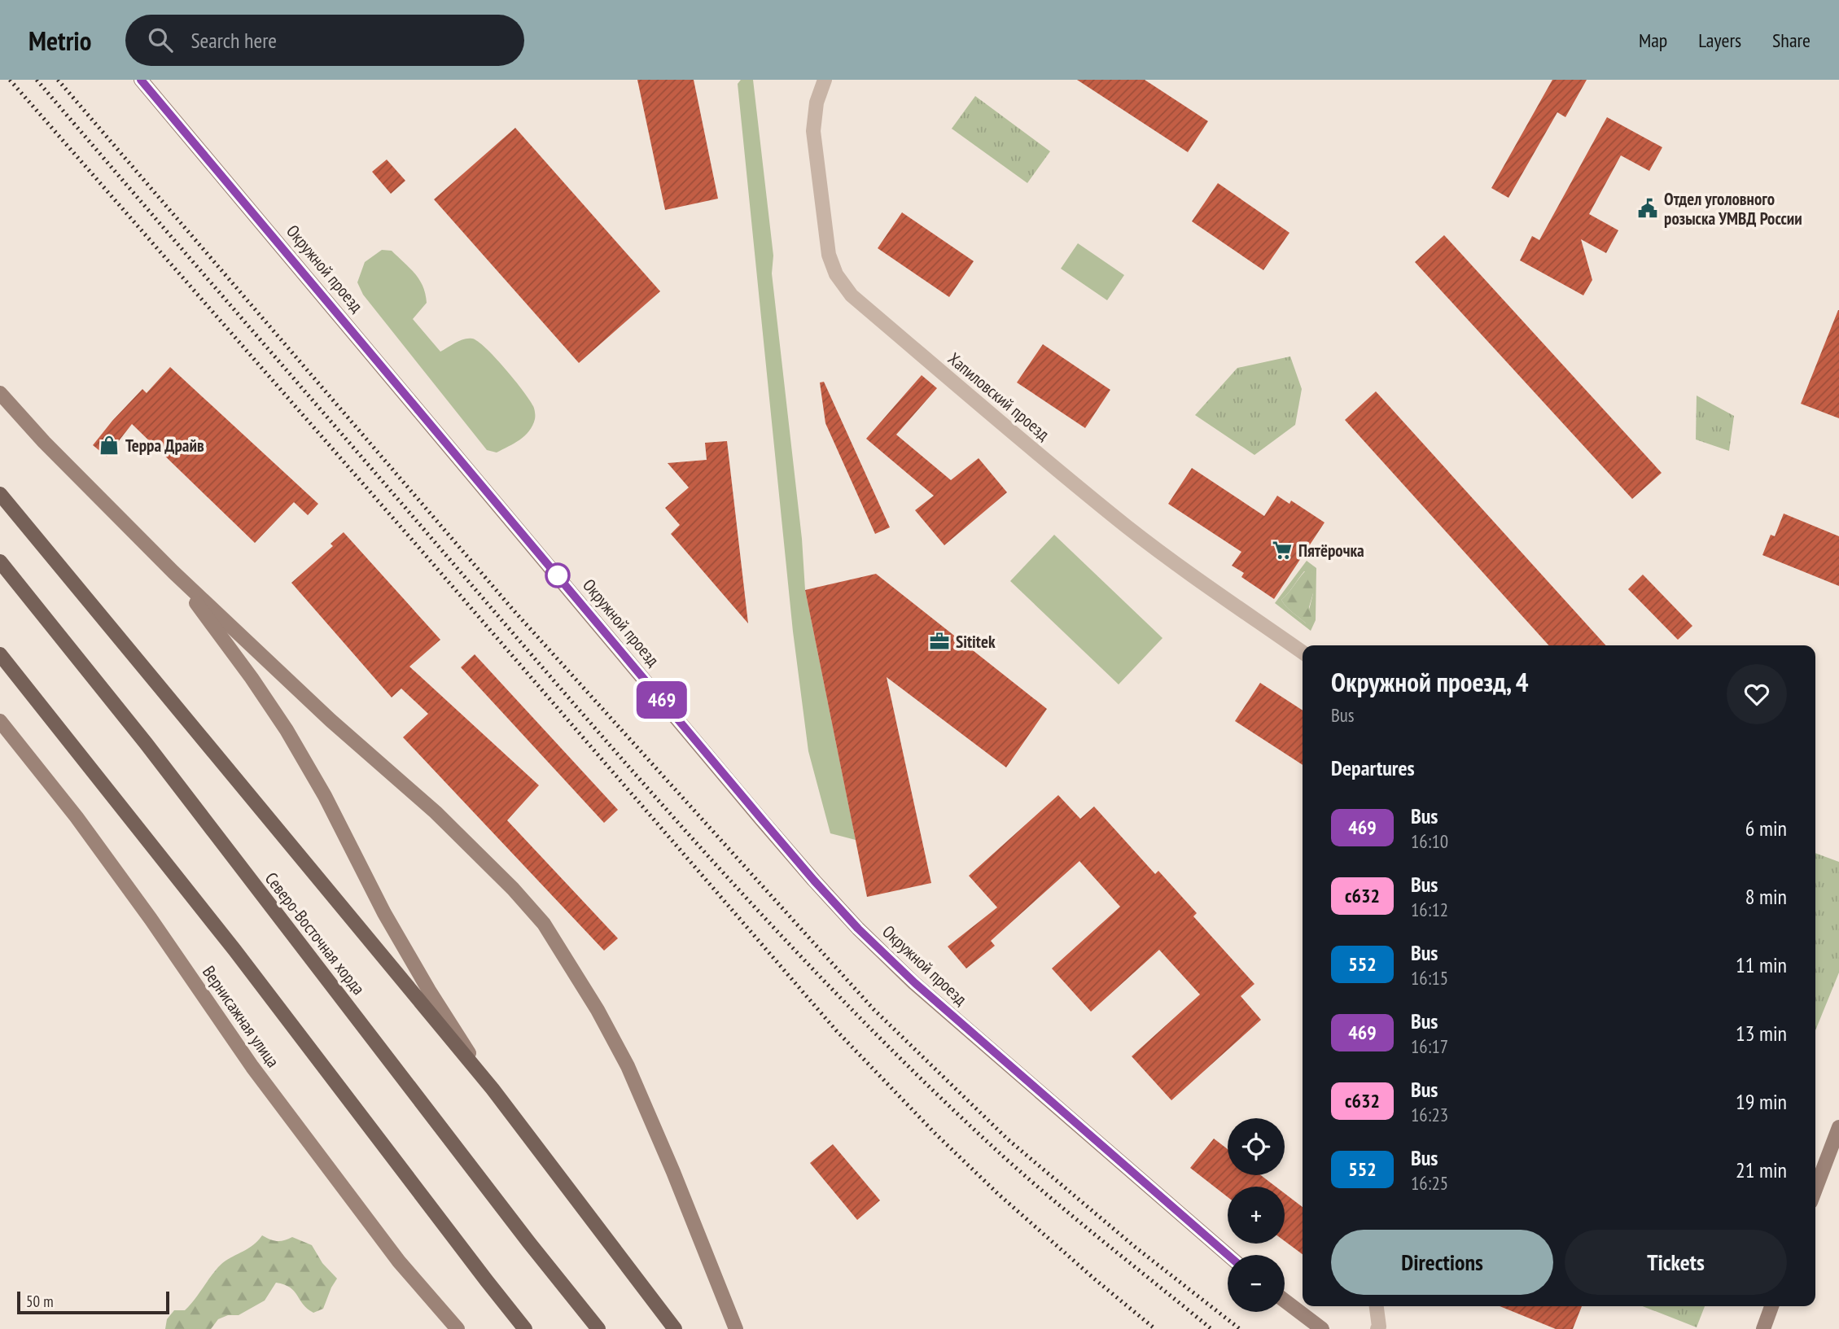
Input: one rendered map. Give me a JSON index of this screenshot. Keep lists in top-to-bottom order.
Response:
{
  "streets": {
    "main road": ["Северо-Восточная хорда"],
    "street": ["Окружной проезд", "Хапиловский проезд", "Вернисажная улица"]
  },
  "places": {
    "public building": ["Отдел уголовного розыска УМВД России"],
    "shop": ["Терра Драйв"],
    "supermarket": ["Пятёрочка"],
    "office": ["Sititek"]
  },
  "lines": ["bus line 469"],
  "scale_bar": "50 m",
  "page": {
    "header": "Metrio",
    "search": "Search here",
    "nav": ["Map", "Layers", "Share"],
    "on_map": "469",
    "heading": [
      ["Окружной проезд, 4", "Bus"],
      "Departures"
    ],
    "list": [
      {
        "mark": "469",
        "name": "Bus",
        "note": "16:10",
        "value": "6 min"
      },
      {
        "mark": "с632",
        "name": "Bus",
        "note": "16:12",
        "value": "8 min"
      },
      {
        "mark": "552",
        "name": "Bus",
        "note": "16:15",
        "value": "11 min"
      },
      {
        "mark": "469",
        "name": "Bus",
        "note": "16:17",
        "value": "13 min"
      },
      {
        "mark": "с632",
        "name": "Bus",
        "note": "16:23",
        "value": "19 min"
      },
      {
        "mark": "552",
        "name": "Bus",
        "note": "16:25",
        "value": "21 min"
      }
    ],
    "map_buttons": ["+", "−"],
    "buttons": ["Directions", "Tickets"],
    "scale": "50 m"
  }
}
